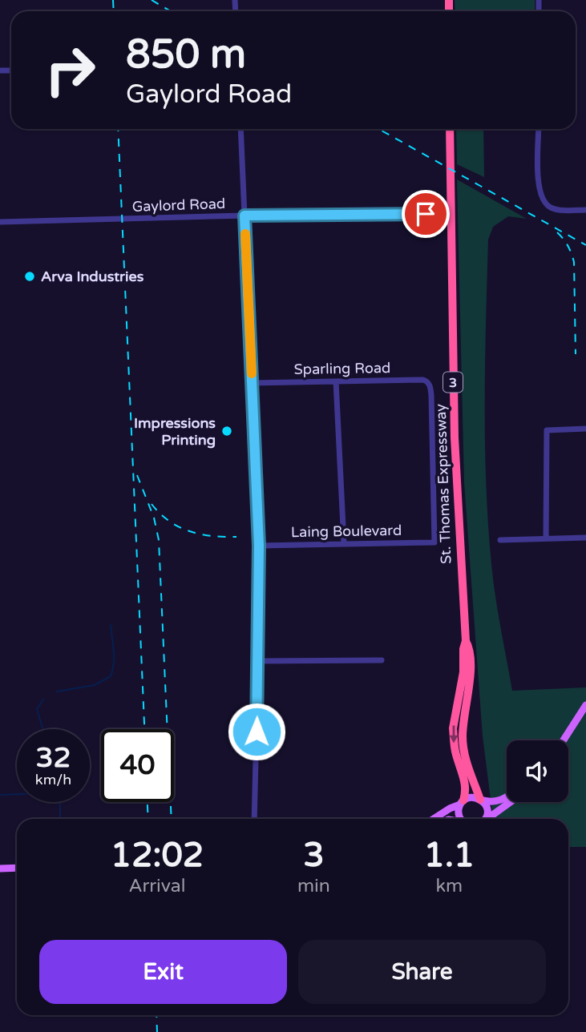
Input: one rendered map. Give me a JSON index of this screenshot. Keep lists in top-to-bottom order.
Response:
{
  "streets": {
    "highway": ["3", "St. Thomas Expressway"],
    "street": ["Gaylord Road", "Sparling Road", "Laing Boulevard"]
  },
  "crossings": [
    ["Sparling Road", "Laing Boulevard"]
  ],
  "places": ["Arva Industries", "Impressions Printing"],
  "page": {
    "turn": ["850 m", "Gaylord Road"],
    "speed": "32 km/h",
    "limit": "40",
    "eta": [
      "12:02",
      "Arrival",
      "3",
      "min",
      "1.1",
      "km"
    ],
    "buttons": ["Exit", "Share"]
  }
}
